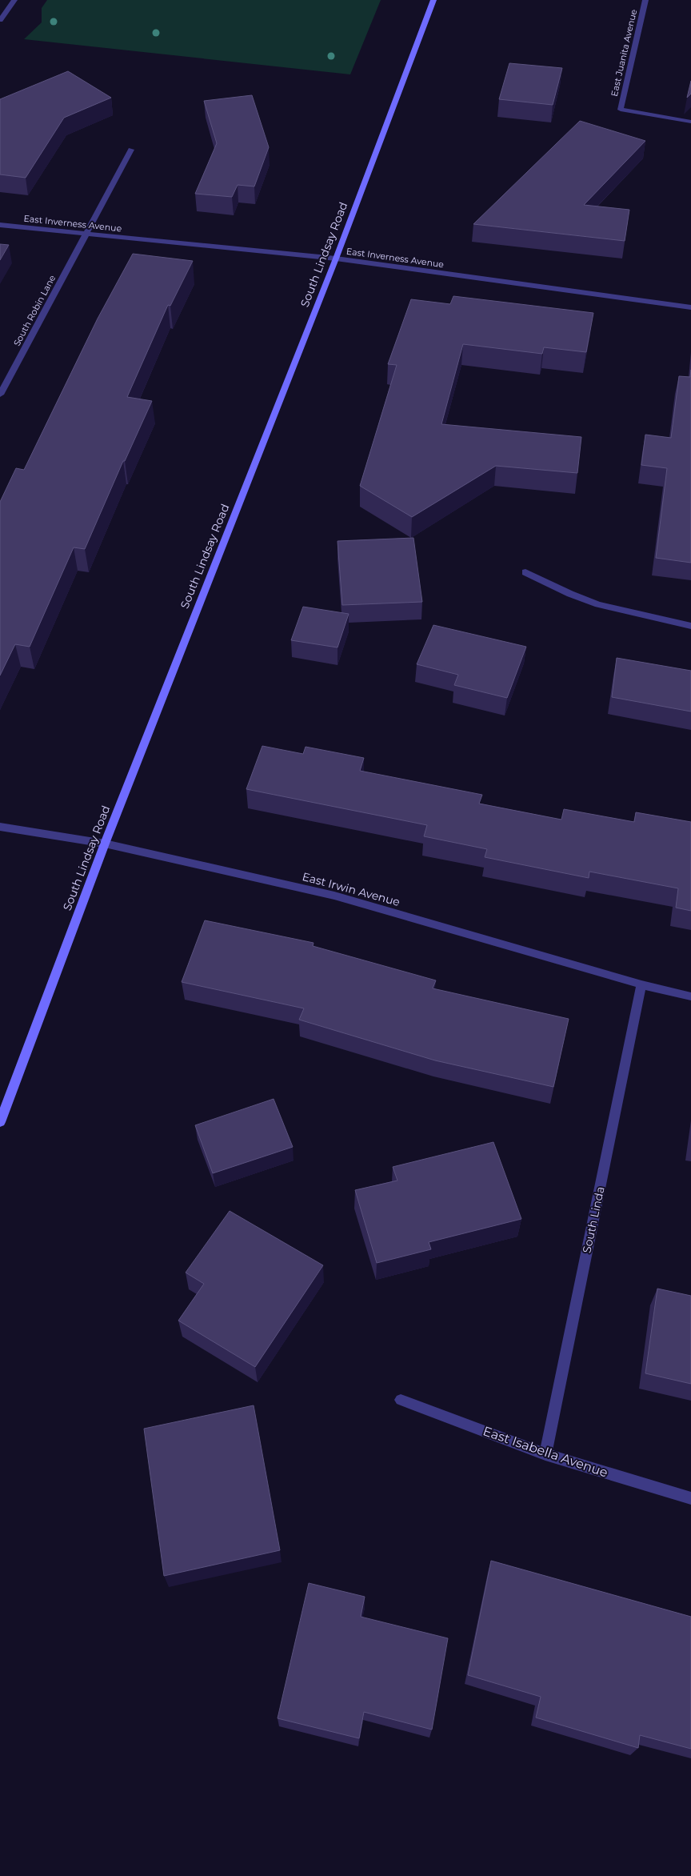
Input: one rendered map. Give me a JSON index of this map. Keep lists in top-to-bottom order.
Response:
{
  "streets": {
    "main road": ["South Lindsay Road"],
    "street": [
      "East Juanita Avenue",
      "East Inverness Avenue",
      "South Robin Lane",
      "East Irwin Avenue",
      "South Linda",
      "East Isabella Avenue"
    ]
  },
  "crossings": [
    ["East Inverness Avenue", "South Lindsay Road"],
    ["East Inverness Avenue", "South Robin Lane"],
    ["South Lindsay Road", "East Irwin Avenue"],
    ["East Irwin Avenue", "South Linda"],
    ["South Linda", "East Isabella Avenue"]
  ]
}
